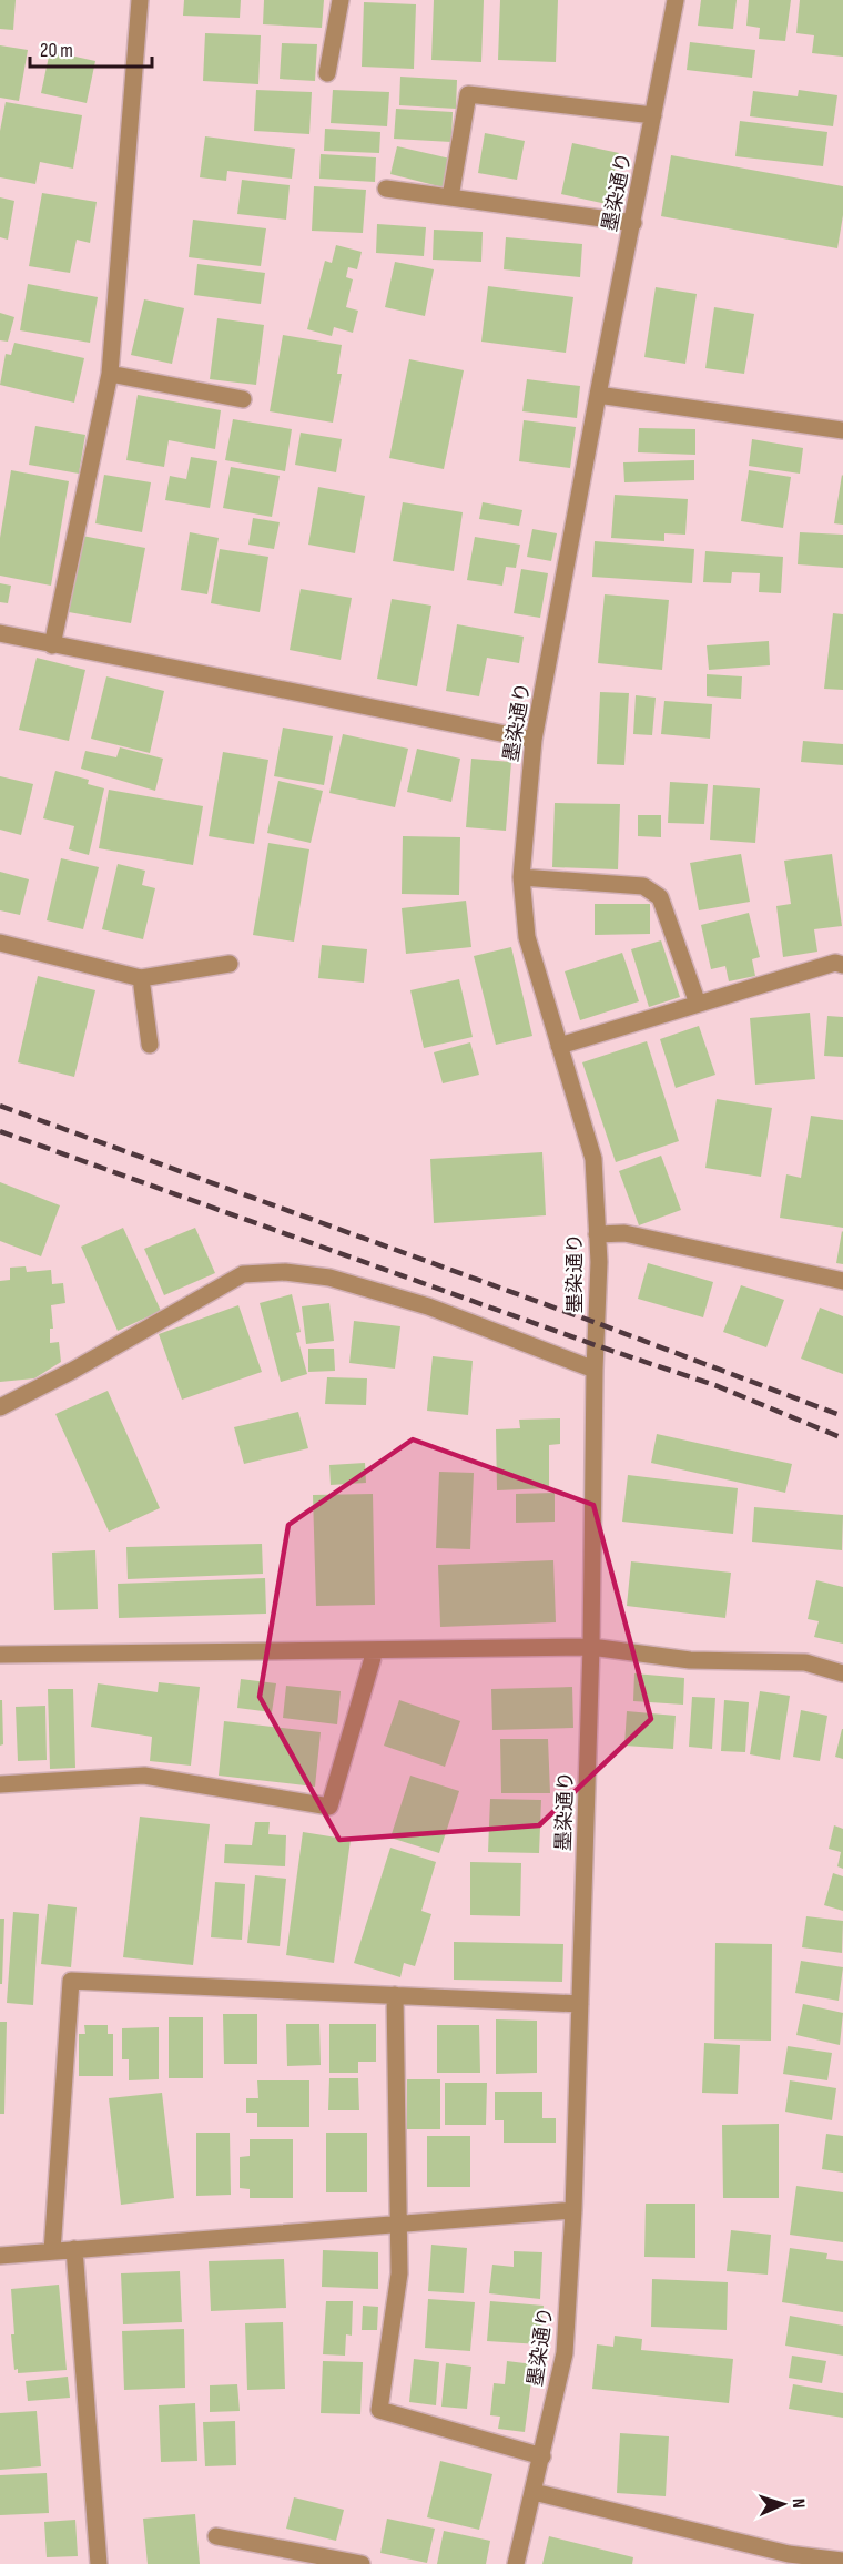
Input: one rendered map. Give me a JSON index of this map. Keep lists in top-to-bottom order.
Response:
{
  "streets": {
    "street": ["墨染通り"]
  },
  "scale_bar": "20 m",
  "north": "right"
}
